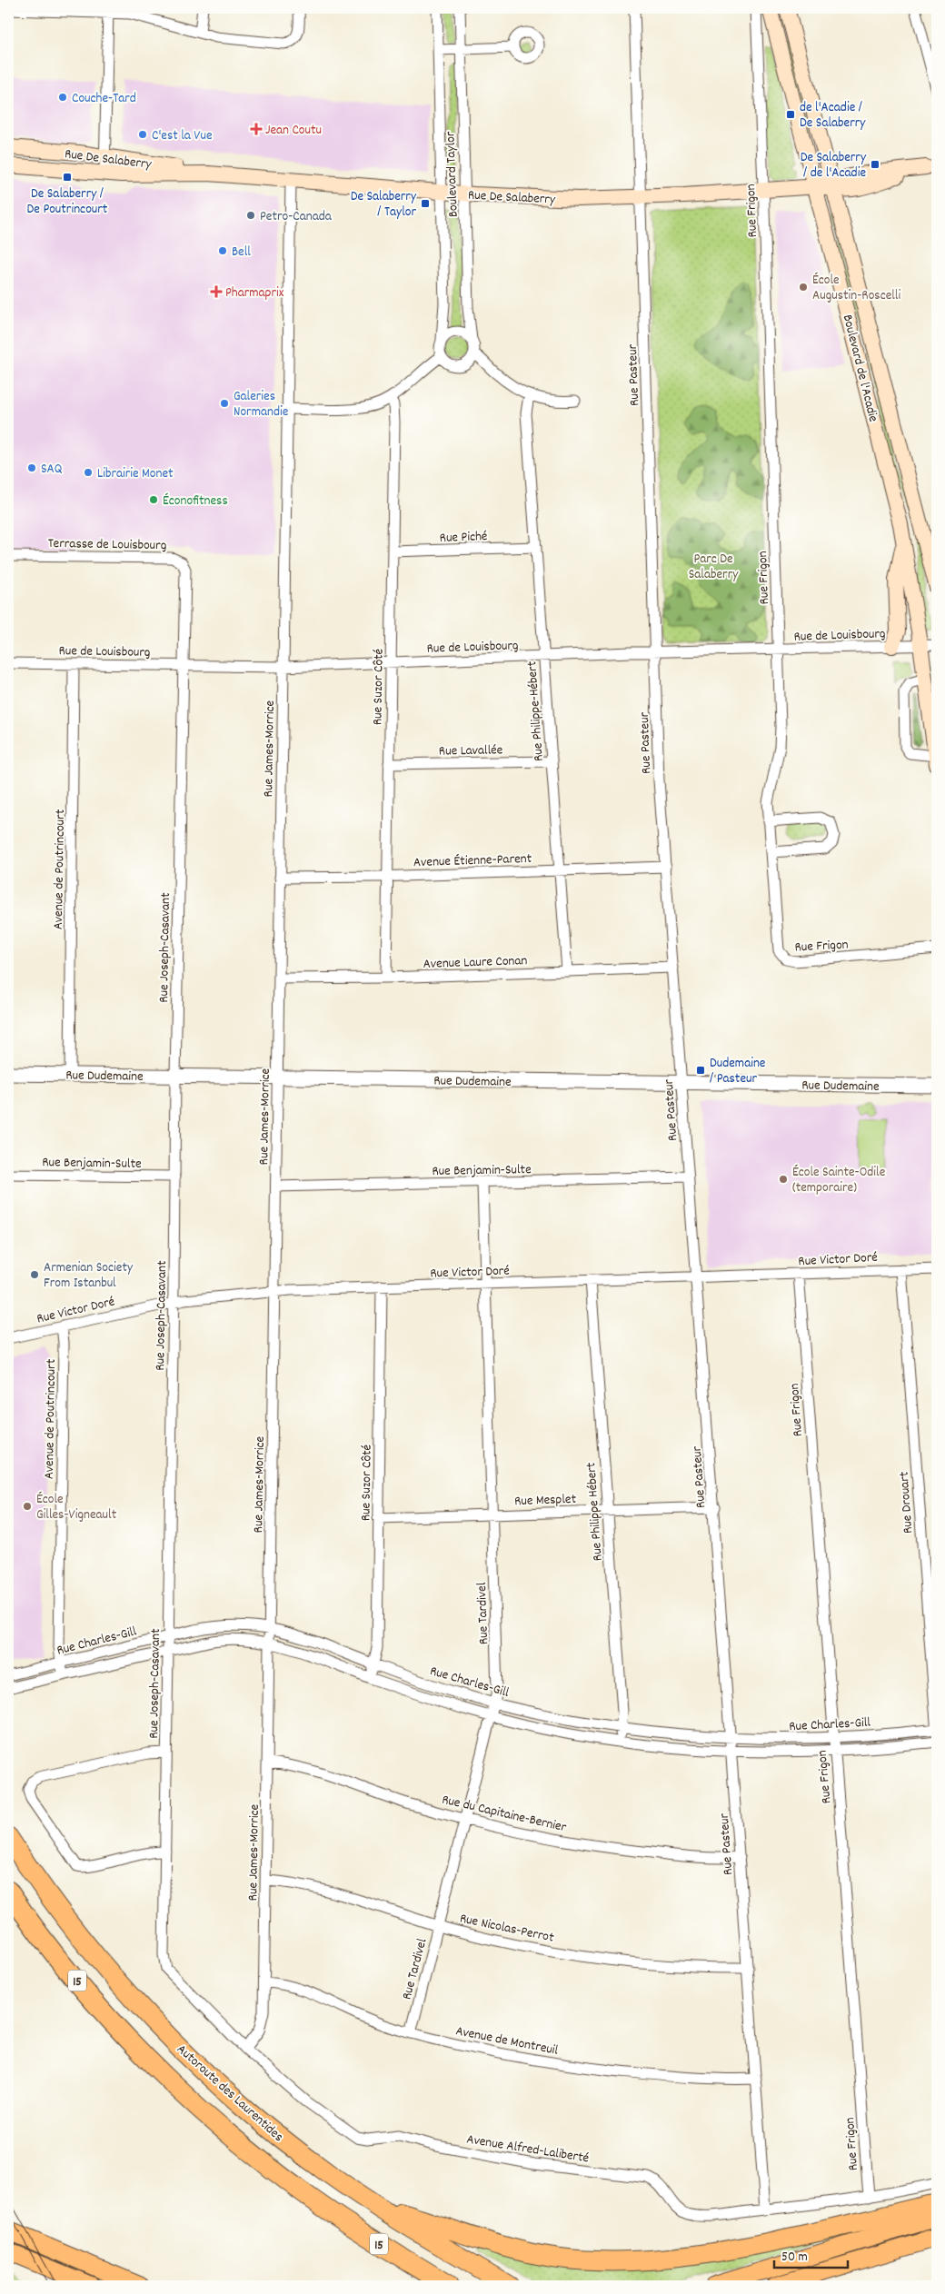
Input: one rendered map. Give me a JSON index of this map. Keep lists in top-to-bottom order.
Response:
{
  "streets": {
    "highway": ["15", "Autoroute des Laurentides"],
    "main road": ["Rue De Salaberry", "Boulevard de l'Acadie"],
    "street": [
      "Boulevard Taylor",
      "Rue Frigon",
      "Rue Pasteur",
      "Rue Piché",
      "Terrasse de Louisbourg",
      "Rue de Louisbourg",
      "Rue Suzor Côté",
      "Rue Philippe-Hébert",
      "Rue James-Morrice",
      "Rue Lavallée",
      "Avenue Étienne-Parent",
      "Avenue de Poutrincourt",
      "Rue Joseph-Casavant",
      "Avenue Laure Conan",
      "Rue Dudemaine",
      "Rue Benjamin-Sulte",
      "Rue Victor Doré",
      "Rue Mesplet",
      "Rue Drouart",
      "Rue Philippe Hébert",
      "Rue Tardivel",
      "Rue Charles-Gill",
      "Rue du Capitaine-Bernier",
      "Rue Nicolas-Perrot",
      "Avenue de Montreuil",
      "Avenue Alfred-Laliberté"
    ]
  },
  "crossings": [
    ["Rue De Salaberry", "Boulevard Taylor"],
    ["Rue De Salaberry", "Rue Frigon"],
    ["Rue De Salaberry", "Boulevard de l'Acadie"],
    ["Rue De Salaberry", "Rue Pasteur"],
    ["Rue De Salaberry", "Rue James-Morrice"],
    ["Rue Frigon", "Rue de Louisbourg"],
    ["Rue Frigon", "Rue Victor Doré"],
    ["Rue Frigon", "Rue Charles-Gill"],
    ["Rue Frigon", "Avenue Alfred-Laliberté"],
    ["Boulevard de l'Acadie", "Rue de Louisbourg"],
    ["Rue Pasteur", "Rue de Louisbourg"],
    ["Rue Pasteur", "Avenue Étienne-Parent"],
    ["Rue Pasteur", "Avenue Laure Conan"],
    ["Rue Pasteur", "Rue Dudemaine"],
    ["Rue Pasteur", "Rue Benjamin-Sulte"],
    ["Rue Pasteur", "Rue Victor Doré"],
    ["Rue Pasteur", "Rue Mesplet"],
    ["Rue Pasteur", "Rue Charles-Gill"],
    ["Rue Pasteur", "Rue du Capitaine-Bernier"],
    ["Rue Pasteur", "Rue Nicolas-Perrot"],
    ["Rue Pasteur", "Avenue de Montreuil"],
    ["Rue Pasteur", "Avenue Alfred-Laliberté"],
    ["Rue Piché", "Rue Suzor Côté"],
    ["Rue Piché", "Rue Philippe-Hébert"],
    ["Terrasse de Louisbourg", "Rue de Louisbourg"],
    ["Terrasse de Louisbourg", "Rue Joseph-Casavant"],
    ["Rue de Louisbourg", "Rue Suzor Côté"],
    ["Rue de Louisbourg", "Rue Philippe-Hébert"],
    ["Rue de Louisbourg", "Rue James-Morrice"],
    ["Rue de Louisbourg", "Avenue de Poutrincourt"],
    ["Rue de Louisbourg", "Rue Joseph-Casavant"],
    ["Rue Suzor Côté", "Rue Lavallée"],
    ["Rue Suzor Côté", "Avenue Étienne-Parent"],
    ["Rue Suzor Côté", "Avenue Laure Conan"],
    ["Rue Suzor Côté", "Rue Victor Doré"],
    ["Rue Suzor Côté", "Rue Mesplet"],
    ["Rue Suzor Côté", "Rue Charles-Gill"],
    ["Rue Philippe-Hébert", "Rue Lavallée"],
    ["Rue Philippe-Hébert", "Avenue Étienne-Parent"],
    ["Rue Philippe-Hébert", "Avenue Laure Conan"],
    ["Rue James-Morrice", "Avenue Étienne-Parent"],
    ["Rue James-Morrice", "Avenue Laure Conan"],
    ["Rue James-Morrice", "Rue Dudemaine"],
    ["Rue James-Morrice", "Rue Benjamin-Sulte"],
    ["Rue James-Morrice", "Rue Victor Doré"],
    ["Rue James-Morrice", "Rue Charles-Gill"],
    ["Rue James-Morrice", "Rue du Capitaine-Bernier"],
    ["Rue James-Morrice", "Rue Nicolas-Perrot"],
    ["Rue James-Morrice", "Avenue de Montreuil"],
    ["Rue James-Morrice", "Avenue Alfred-Laliberté"],
    ["Avenue de Poutrincourt", "Rue Dudemaine"],
    ["Avenue de Poutrincourt", "Rue Victor Doré"],
    ["Avenue de Poutrincourt", "Rue Charles-Gill"],
    ["Rue Joseph-Casavant", "Rue Dudemaine"],
    ["Rue Joseph-Casavant", "Rue Benjamin-Sulte"],
    ["Rue Joseph-Casavant", "Rue Victor Doré"],
    ["Rue Joseph-Casavant", "Rue Charles-Gill"],
    ["Rue Joseph-Casavant", "Avenue Alfred-Laliberté"],
    ["Rue Benjamin-Sulte", "Rue Tardivel"],
    ["Rue Victor Doré", "Rue Drouart"],
    ["Rue Victor Doré", "Rue Philippe Hébert"],
    ["Rue Victor Doré", "Rue Tardivel"],
    ["Rue Mesplet", "Rue Philippe Hébert"],
    ["Rue Mesplet", "Rue Tardivel"],
    ["Rue Drouart", "Rue Charles-Gill"],
    ["Rue Philippe Hébert", "Rue Charles-Gill"],
    ["Rue Tardivel", "Rue Charles-Gill"],
    ["Rue Tardivel", "Rue du Capitaine-Bernier"],
    ["Rue Tardivel", "Rue Nicolas-Perrot"],
    ["Rue Tardivel", "Avenue de Montreuil"]
  ],
  "parks": ["Parc De Salaberry"],
  "places": {
    "other": [
      "Couche-Tard",
      "C'est la Vue",
      "Petro-Canada",
      "Bell",
      "École Augustin-Roscelli",
      "Galeries Normandie",
      "SAQ",
      "Librairie Monet",
      "Éconofitness",
      "École Sainte-Odile (temporaire)",
      "Armenian Society From Istanbul",
      "École Gilles-Vigneault"
    ],
    "transit": [
      "de l'Acadie / De Salaberry",
      "De Salaberry / de l'Acadie",
      "De Salaberry / De Poutrincourt",
      "De Salaberry / Taylor",
      "Dudemaine / Pasteur"
    ],
    "health": ["Jean Coutu", "Pharmaprix"]
  },
  "scale_bar": "50 m"
}
